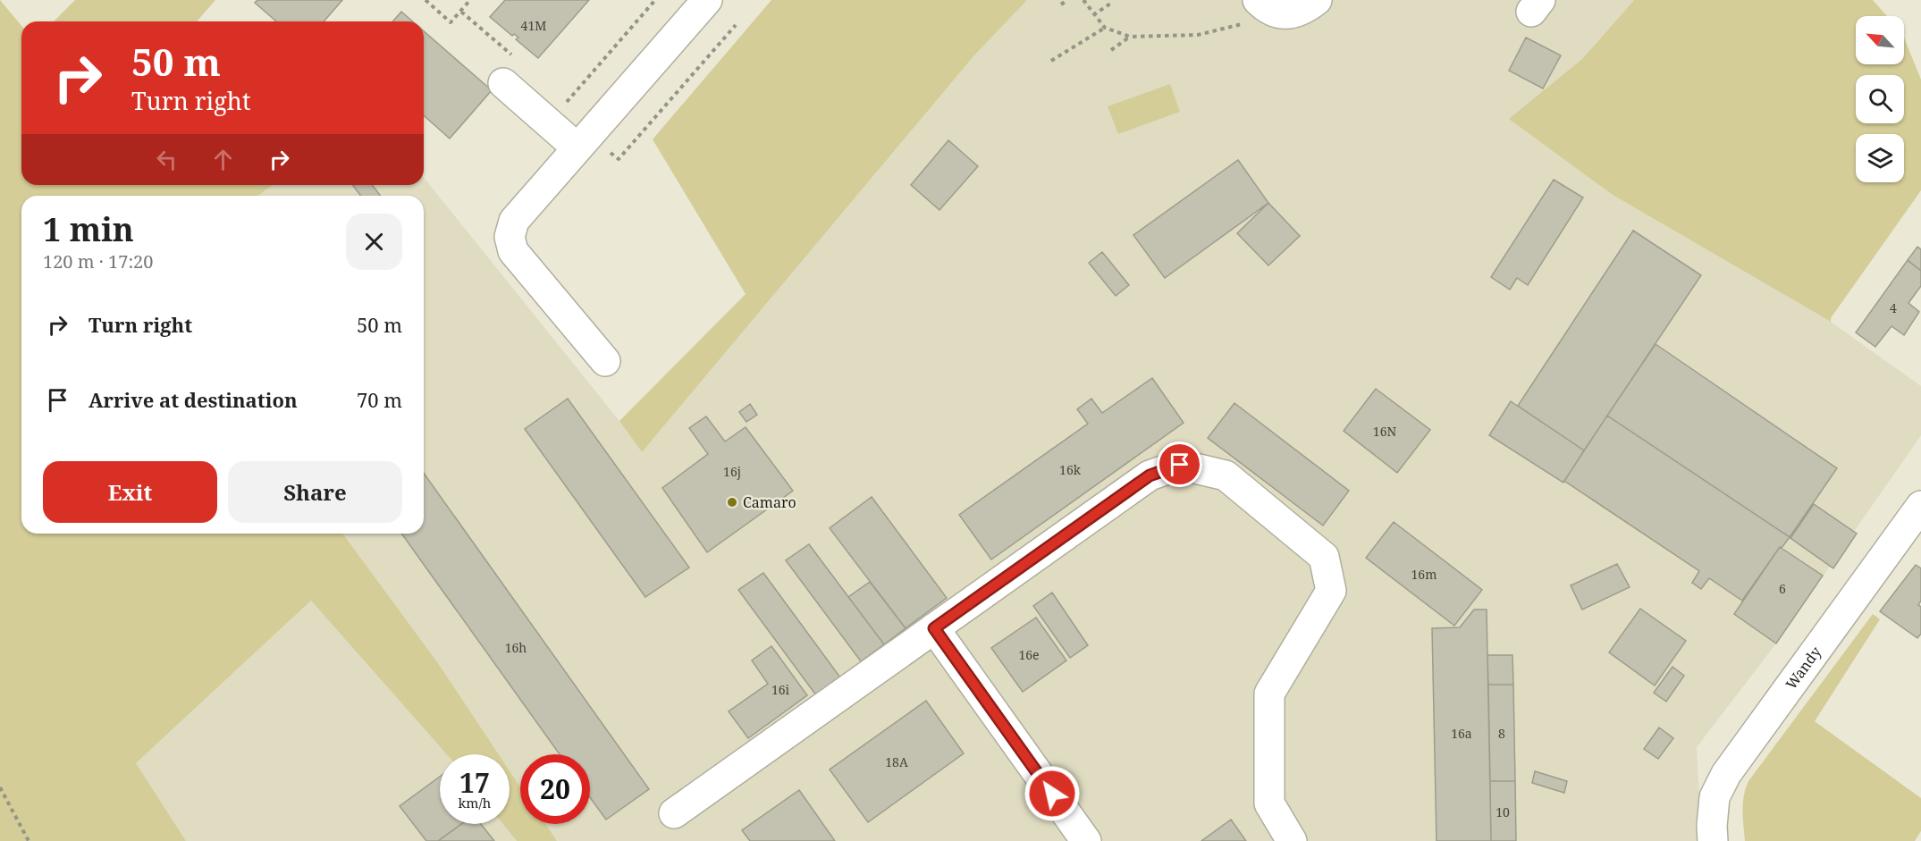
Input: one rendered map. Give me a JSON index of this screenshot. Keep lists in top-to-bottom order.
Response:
{
  "streets": {
    "street": ["Wandy"]
  },
  "places": ["Camaro"],
  "house_numbers": [
    "41M",
    "4",
    "16N",
    "16k",
    "16j",
    "16m",
    "6",
    "16h",
    "16e",
    "16i",
    "16a",
    "8",
    "18A",
    "10"
  ],
  "north": "top left",
  "page": {
    "turn": ["50 m", "Turn right"],
    "heading": ["1 min", "120 m · 17:20"],
    "list": [
      {
        "name": "Turn right",
        "value": "50 m"
      },
      {
        "name": "Arrive at destination",
        "value": "70 m"
      }
    ],
    "buttons": ["Exit", "Share"],
    "speed": "17 km/h",
    "limit": "20"
  }
}
